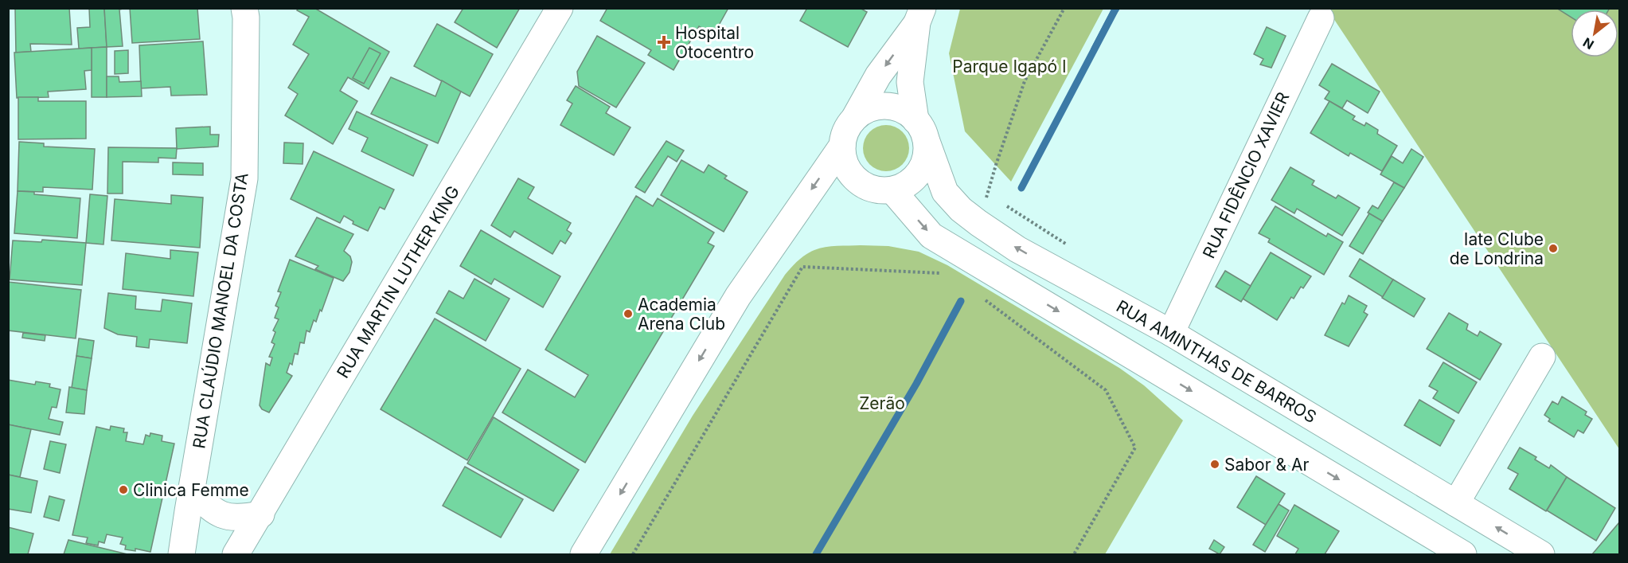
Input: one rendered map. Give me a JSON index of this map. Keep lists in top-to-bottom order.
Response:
{
  "streets": {
    "street": [
      "RUA FIDÊNCIO XAVIER",
      "RUA MARTIN LUTHER KING",
      "RUA CLAÚDIO MANOEL DA COSTA",
      "RUA AMINTHAS DE BARROS"
    ]
  },
  "crossings": [
    ["RUA FIDÊNCIO XAVIER", "RUA AMINTHAS DE BARROS"]
  ],
  "parks": ["Parque Igapó I", "Zerão"],
  "places": {
    "health": ["Hospital Otocentro"],
    "other": [
      "Iate Clube de Londrina",
      "Academia Arena Club",
      "Sabor & Ar",
      "Clinica Femme"
    ]
  },
  "north": "bottom left"
}
